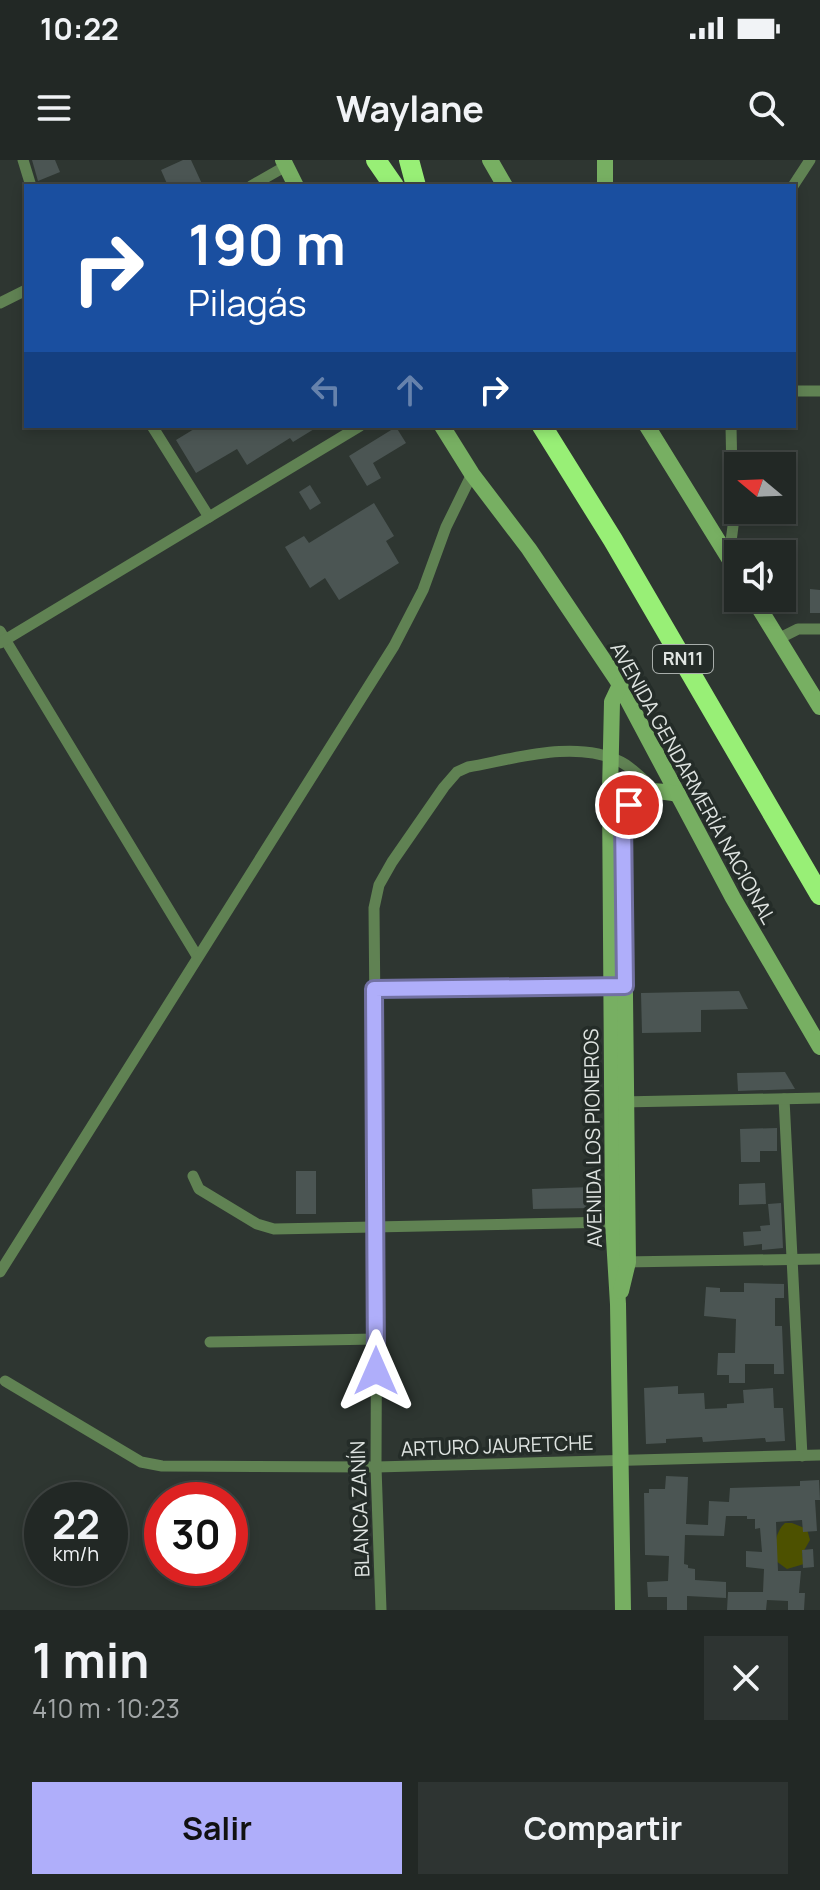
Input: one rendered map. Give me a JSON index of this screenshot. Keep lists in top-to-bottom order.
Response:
{
  "streets": {
    "highway": ["RN11"],
    "main road": ["AVENIDA GENDARMERÍA NACIONAL", "AVENIDA LOS PIONEROS"],
    "street": ["ARTURO JAURETCHE", "BLANCA ZANÍN"]
  },
  "crossings": [
    ["AVENIDA GENDARMERÍA NACIONAL", "AVENIDA LOS PIONEROS"],
    ["AVENIDA LOS PIONEROS", "ARTURO JAURETCHE"],
    ["AVENIDA LOS PIONEROS", "BLANCA ZANÍN"],
    ["ARTURO JAURETCHE", "BLANCA ZANÍN"]
  ],
  "north": "left",
  "page": {
    "status": "10:22",
    "header": "Waylane",
    "turn": ["190 m", "Pilagás"],
    "speed": "22 km/h",
    "limit": "30",
    "heading": ["1 min", "410 m · 10:23"],
    "buttons": ["Salir", "Compartir"]
  }
}
